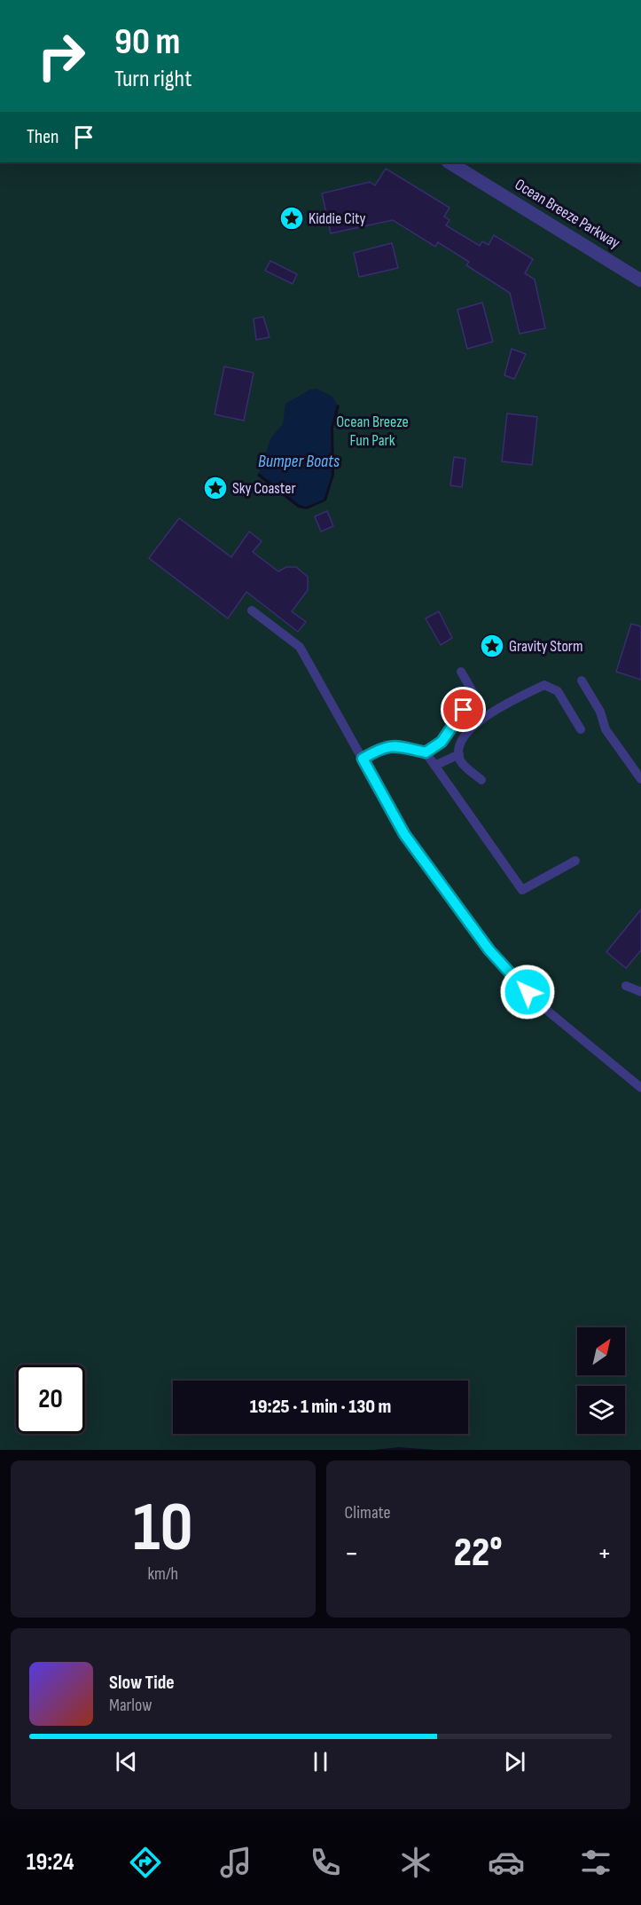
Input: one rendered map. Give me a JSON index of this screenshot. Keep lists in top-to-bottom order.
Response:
{
  "streets": {
    "street": ["Ocean Breeze Parkway"]
  },
  "water": ["Bumper Boats"],
  "parks": ["Ocean Breeze Fun Park"],
  "places": {
    "place": ["Kiddie City", "Sky Coaster", "Gravity Storm"]
  },
  "north": "top right",
  "page": {
    "turn": ["90 m", "Turn right"],
    "then": "Then",
    "limit": "20",
    "trip": "19:25 · 1 min · 130 m",
    "tile": [
      ["10", "km/h"],
      "Climate"
    ],
    "heat": ["−", "22°", "+"],
    "song": ["Slow Tide", "Marlow"],
    "tabs": "19:24"
  }
}
